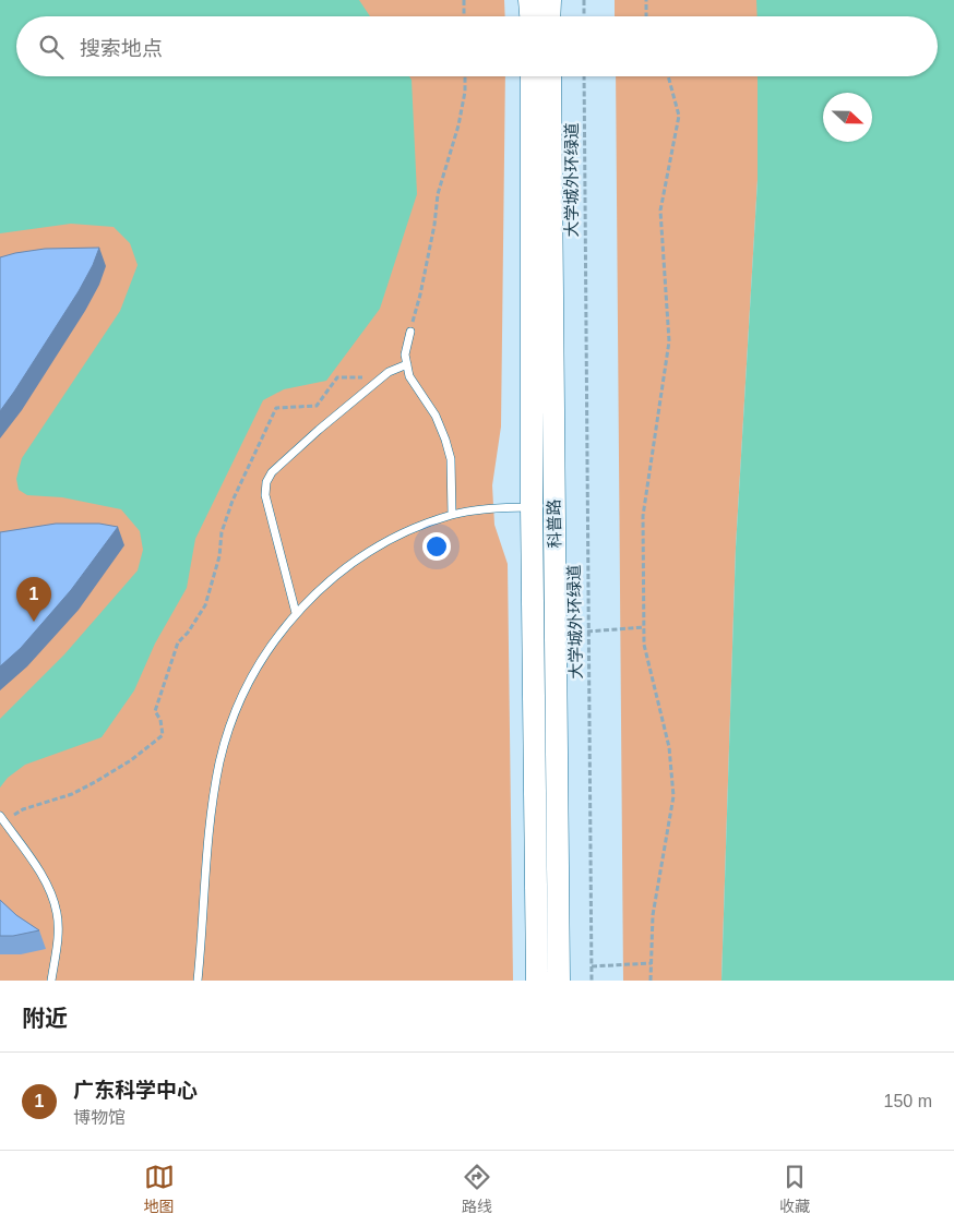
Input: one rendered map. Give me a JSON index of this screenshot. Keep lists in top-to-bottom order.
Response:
{
  "streets": {
    "street": ["科普路"],
    "path": ["大学城外环绿道"]
  },
  "north": "right",
  "page": {
    "search": "搜索地点",
    "pins": "1",
    "heading": "附近",
    "list": [
      {
        "mark": "1",
        "name": "广东科学中心",
        "note": "博物馆",
        "value": "150 m"
      }
    ],
    "nav": ["地图", "路线", "收藏"]
  }
}
